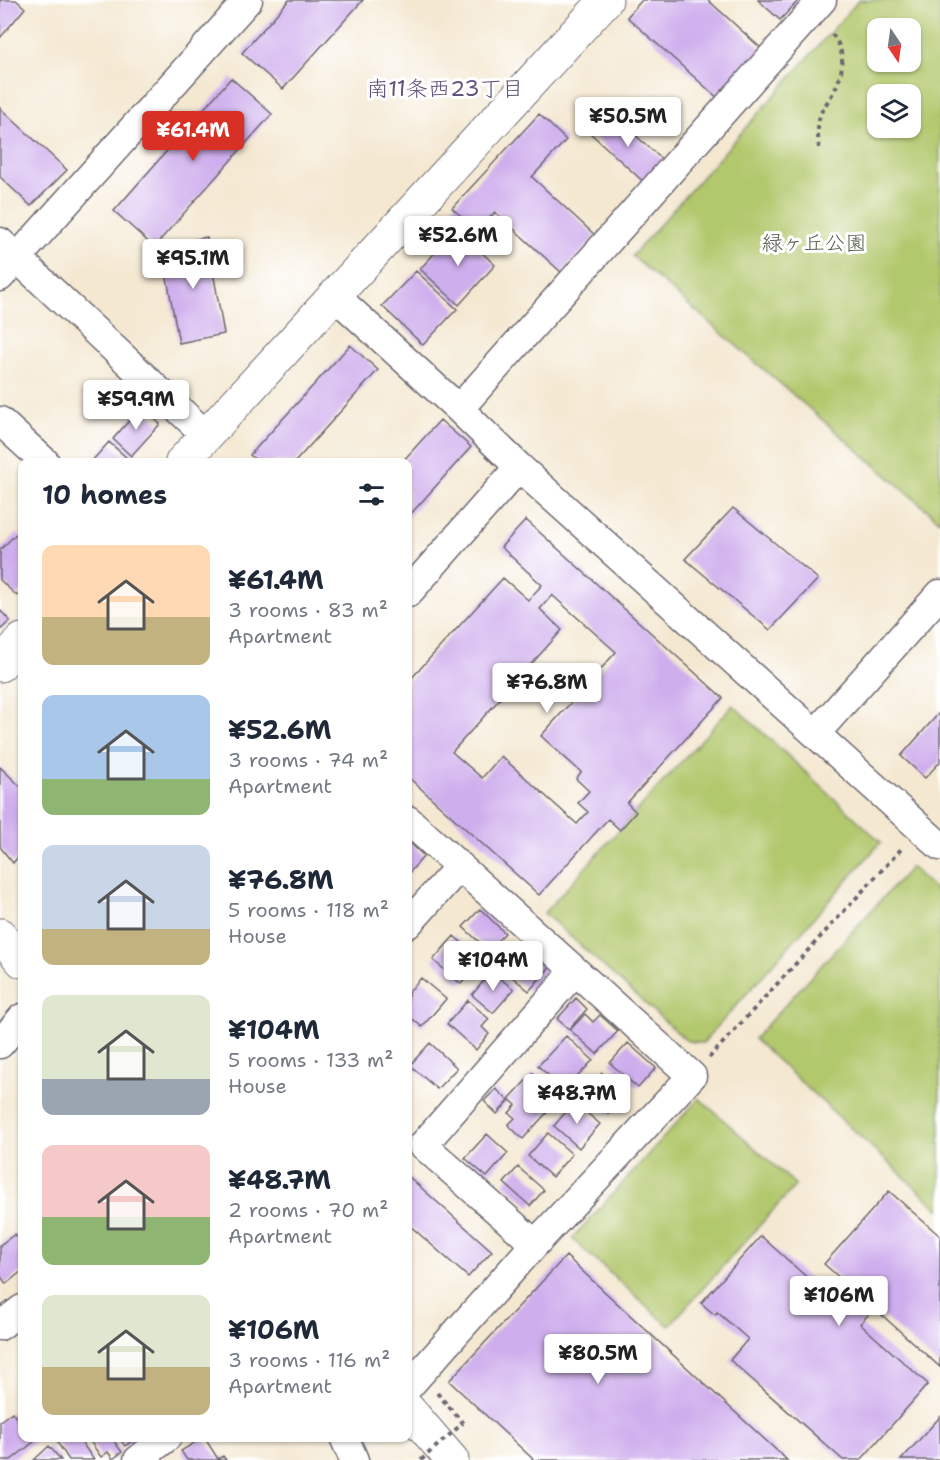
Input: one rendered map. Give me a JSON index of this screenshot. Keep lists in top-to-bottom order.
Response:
{
  "districts": ["南11条西23丁目"],
  "parks": ["緑ヶ丘公園"],
  "north": "bottom",
  "page": {
    "price": [
      "¥50.5M",
      "¥61.4M",
      "¥52.6M",
      "¥95.1M",
      "¥59.9M",
      "¥76.8M",
      "¥104M",
      "¥48.7M",
      "¥106M",
      "¥80.5M"
    ],
    "heading": "10 homes",
    "list": [
      {
        "name": "¥61.4M",
        "note": "3 rooms · 83 m² · Apartment"
      },
      {
        "name": "¥52.6M",
        "note": "3 rooms · 74 m² · Apartment"
      },
      {
        "name": "¥76.8M",
        "note": "5 rooms · 118 m² · House"
      },
      {
        "name": "¥104M",
        "note": "5 rooms · 133 m² · House"
      },
      {
        "name": "¥48.7M",
        "note": "2 rooms · 70 m² · Apartment"
      },
      {
        "name": "¥106M",
        "note": "3 rooms · 116 m² · Apartment"
      }
    ]
  }
}
